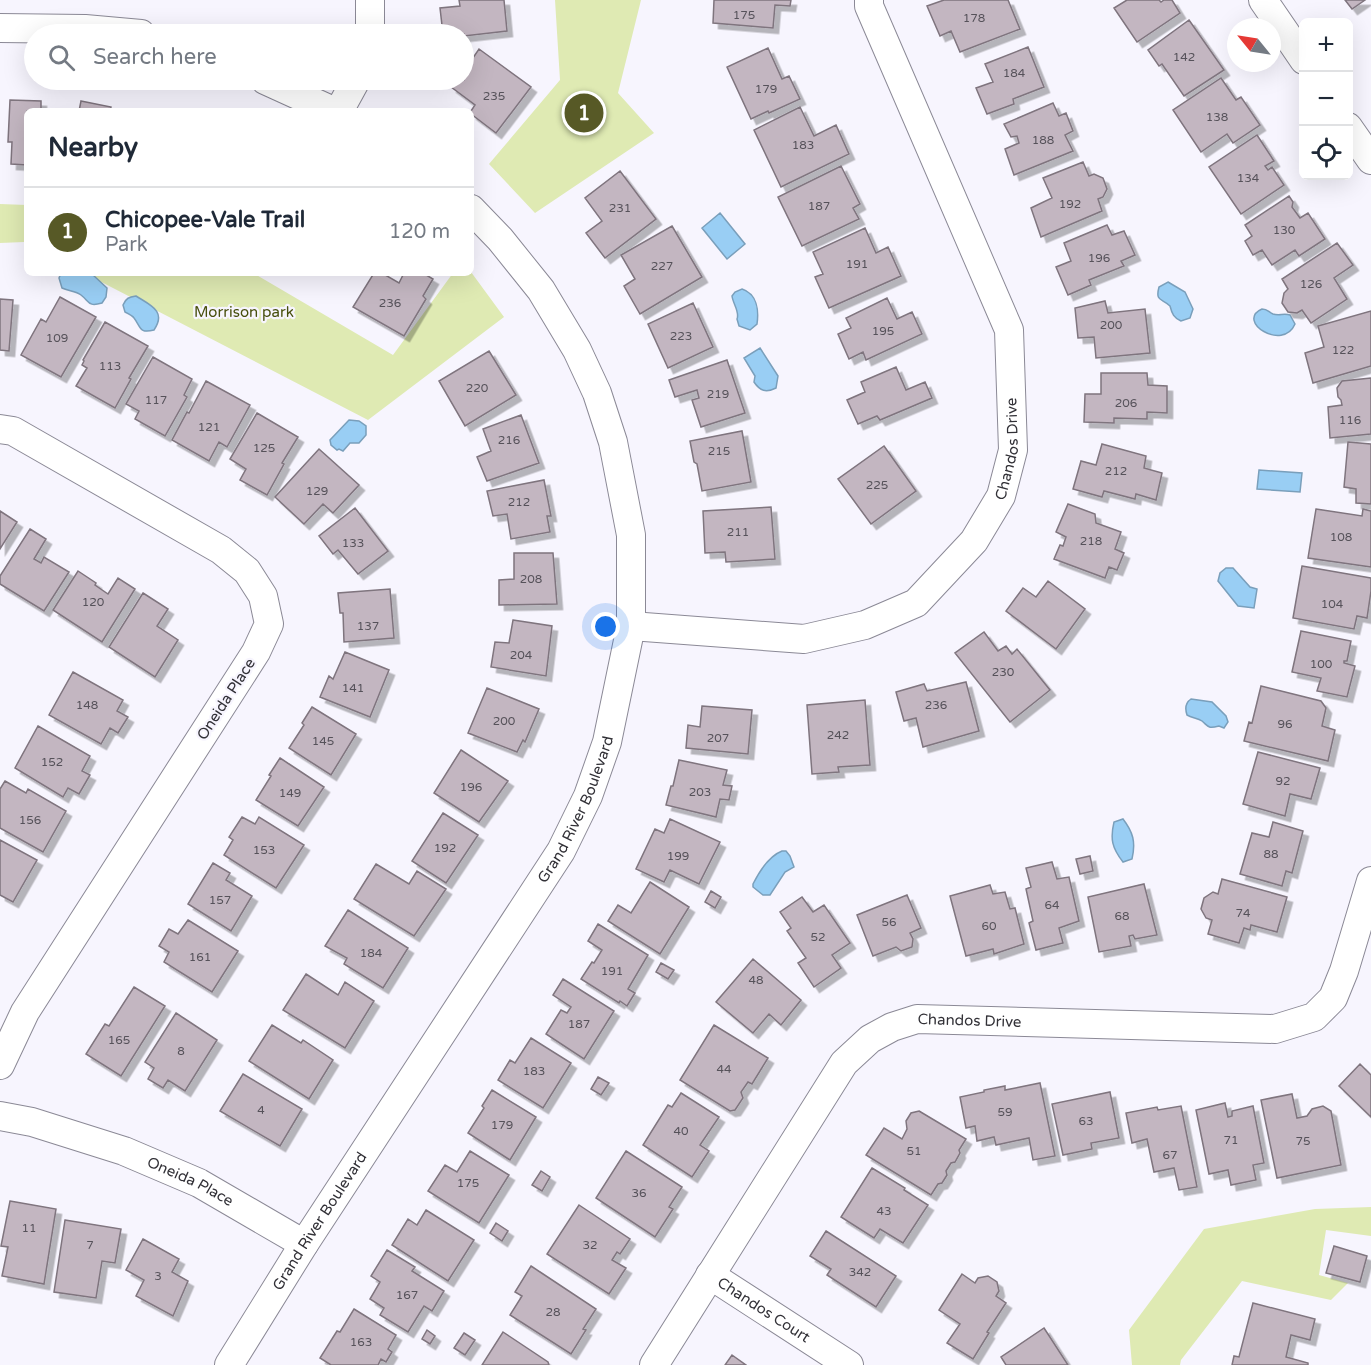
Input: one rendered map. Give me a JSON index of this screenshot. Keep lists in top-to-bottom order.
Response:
{
  "streets": {
    "street": [
      "Chandos Drive",
      "Oneida Place",
      "Grand River Boulevard",
      "Chandos Court"
    ]
  },
  "crossings": [
    ["Chandos Drive", "Grand River Boulevard"],
    ["Chandos Drive", "Chandos Court"],
    ["Oneida Place", "Grand River Boulevard"]
  ],
  "parks": ["Morrison park"],
  "house_numbers": [
    "175",
    "178",
    "142",
    "184",
    "179",
    "235",
    "138",
    "188",
    "183",
    "134",
    "192",
    "187",
    "231",
    "130",
    "196",
    "191",
    "227",
    "126",
    "236",
    "200",
    "195",
    "223",
    "109",
    "122",
    "113",
    "220",
    "219",
    "117",
    "206",
    "116",
    "121",
    "216",
    "125",
    "215",
    "212",
    "225",
    "129",
    "212",
    "211",
    "108",
    "218",
    "133",
    "208",
    "120",
    "104",
    "137",
    "204",
    "100",
    "230",
    "141",
    "148",
    "236",
    "200",
    "96",
    "242",
    "207",
    "145",
    "152",
    "92",
    "196",
    "203",
    "149",
    "156",
    "192",
    "153",
    "88",
    "199",
    "157",
    "64",
    "74",
    "68",
    "56",
    "60",
    "52",
    "184",
    "161",
    "191",
    "48",
    "187",
    "165",
    "8",
    "44",
    "183",
    "4",
    "59",
    "63",
    "179",
    "40",
    "71",
    "75",
    "51",
    "67",
    "175",
    "36",
    "43",
    "11",
    "7",
    "32",
    "342",
    "3",
    "167",
    "28",
    "163"
  ],
  "north": "top left",
  "page": {
    "map_buttons": ["+", "−"],
    "search": "Search here",
    "pins": "1",
    "heading": "Nearby",
    "list": [
      {
        "mark": "1",
        "name": "Chicopee-Vale Trail",
        "note": "Park",
        "value": "120 m"
      }
    ]
  }
}
